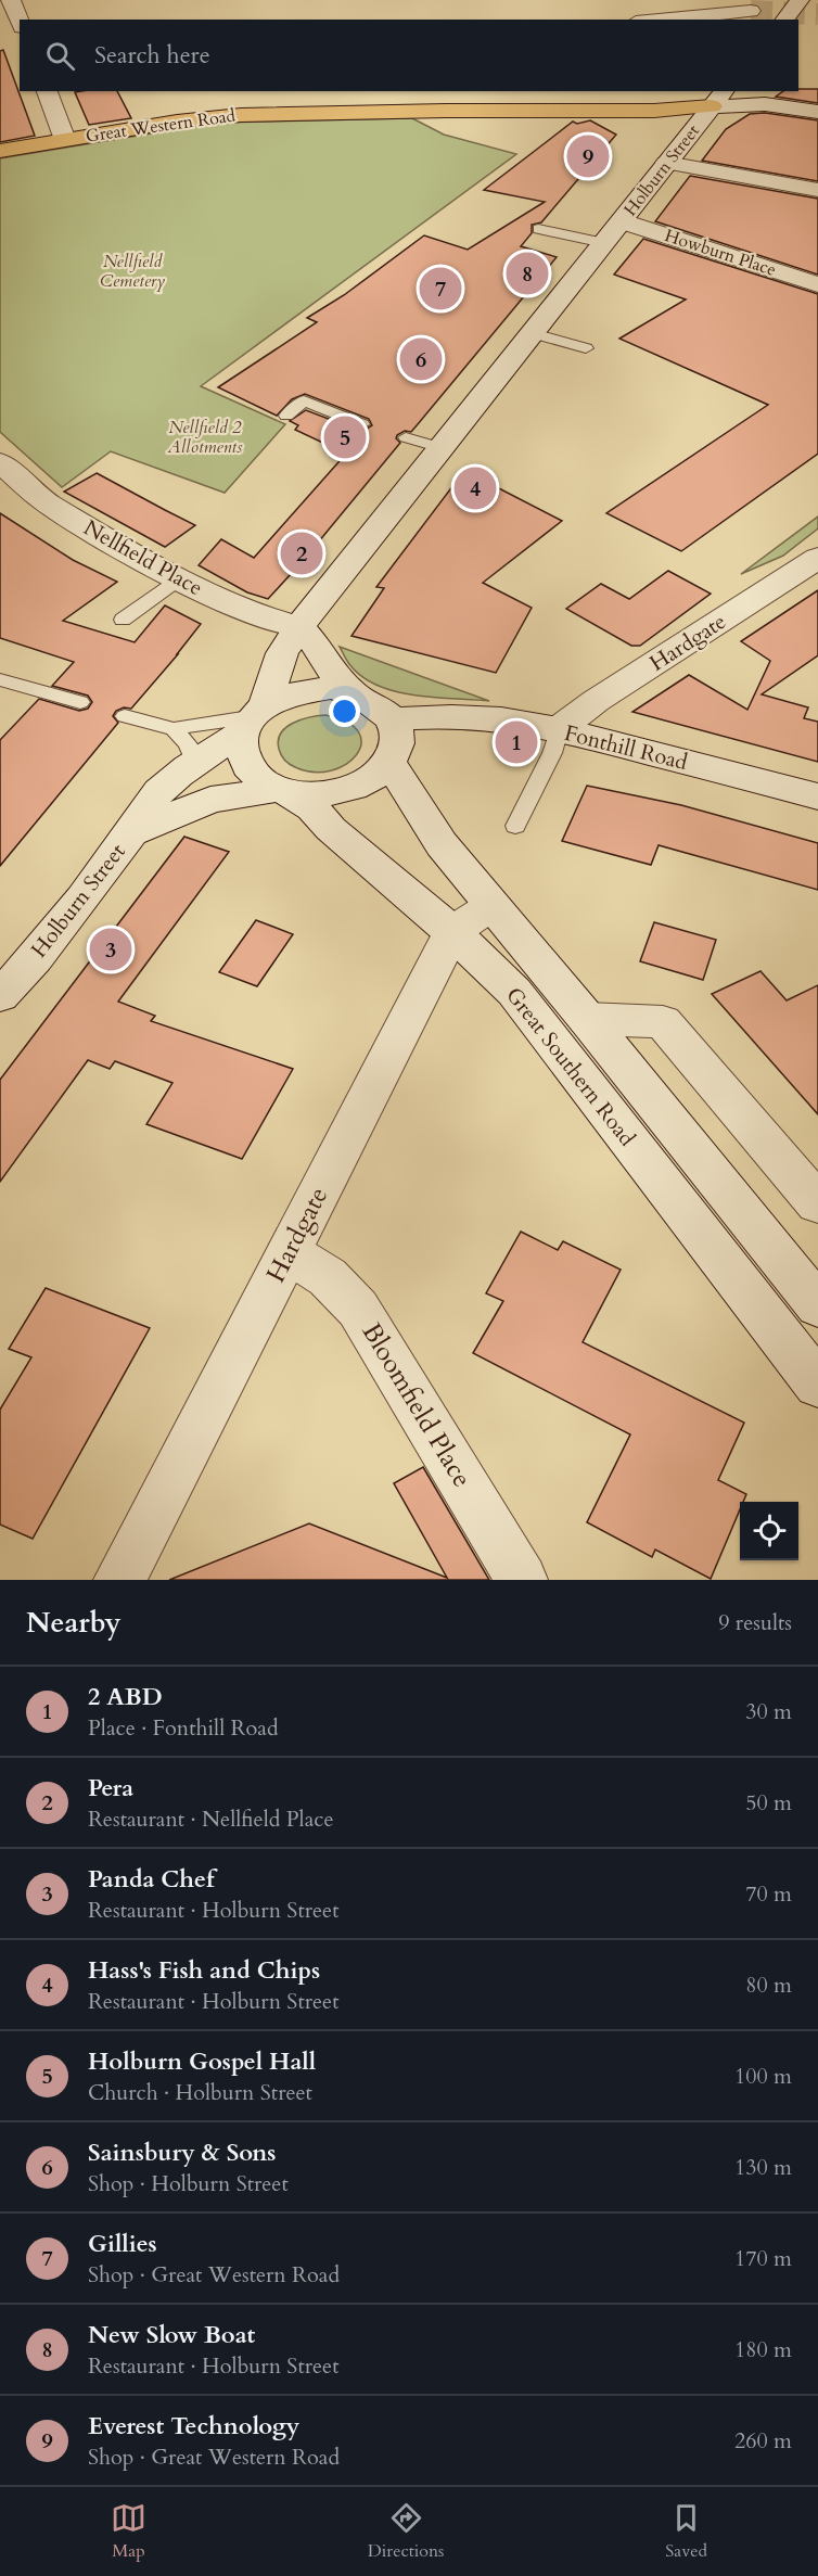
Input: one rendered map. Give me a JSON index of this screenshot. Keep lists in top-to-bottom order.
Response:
{
  "streets": {
    "main road": ["Great Western Road"],
    "street": [
      "Holburn Street",
      "Howburn Place",
      "Nellfield Place",
      "Hardgate",
      "Fonthill Road",
      "Great Southern Road",
      "Bloomfield Place"
    ]
  },
  "crossings": [
    ["Great Western Road", "Holburn Street"],
    ["Holburn Street", "Howburn Place"],
    ["Holburn Street", "Nellfield Place"],
    ["Holburn Street", "Fonthill Road"],
    ["Holburn Street", "Great Southern Road"],
    ["Hardgate", "Fonthill Road"],
    ["Hardgate", "Great Southern Road"],
    ["Hardgate", "Bloomfield Place"],
    ["Fonthill Road", "Great Southern Road"]
  ],
  "parks": ["Nellfield Cemetery", "Nellfield 2 Allotments"],
  "page": {
    "search": "Search here",
    "pins": [
      "9",
      "8",
      "7",
      "6",
      "5",
      "4",
      "2",
      "1",
      "3"
    ],
    "heading": ["Nearby", "9 results"],
    "list": [
      {
        "mark": "1",
        "name": "2 ABD",
        "note": "Place · Fonthill Road",
        "value": "30 m"
      },
      {
        "mark": "2",
        "name": "Pera",
        "note": "Restaurant · Nellfield Place",
        "value": "50 m"
      },
      {
        "mark": "3",
        "name": "Panda Chef",
        "note": "Restaurant · Holburn Street",
        "value": "70 m"
      },
      {
        "mark": "4",
        "name": "Hass's Fish and Chips",
        "note": "Restaurant · Holburn Street",
        "value": "80 m"
      },
      {
        "mark": "5",
        "name": "Holburn Gospel Hall",
        "note": "Church · Holburn Street",
        "value": "100 m"
      },
      {
        "mark": "6",
        "name": "Sainsbury & Sons",
        "note": "Shop · Holburn Street",
        "value": "130 m"
      },
      {
        "mark": "7",
        "name": "Gillies",
        "note": "Shop · Great Western Road",
        "value": "170 m"
      },
      {
        "mark": "8",
        "name": "New Slow Boat",
        "note": "Restaurant · Holburn Street",
        "value": "180 m"
      },
      {
        "mark": "9",
        "name": "Everest Technology",
        "note": "Shop · Great Western Road",
        "value": "260 m"
      }
    ],
    "nav": ["Map", "Directions", "Saved"]
  }
}
